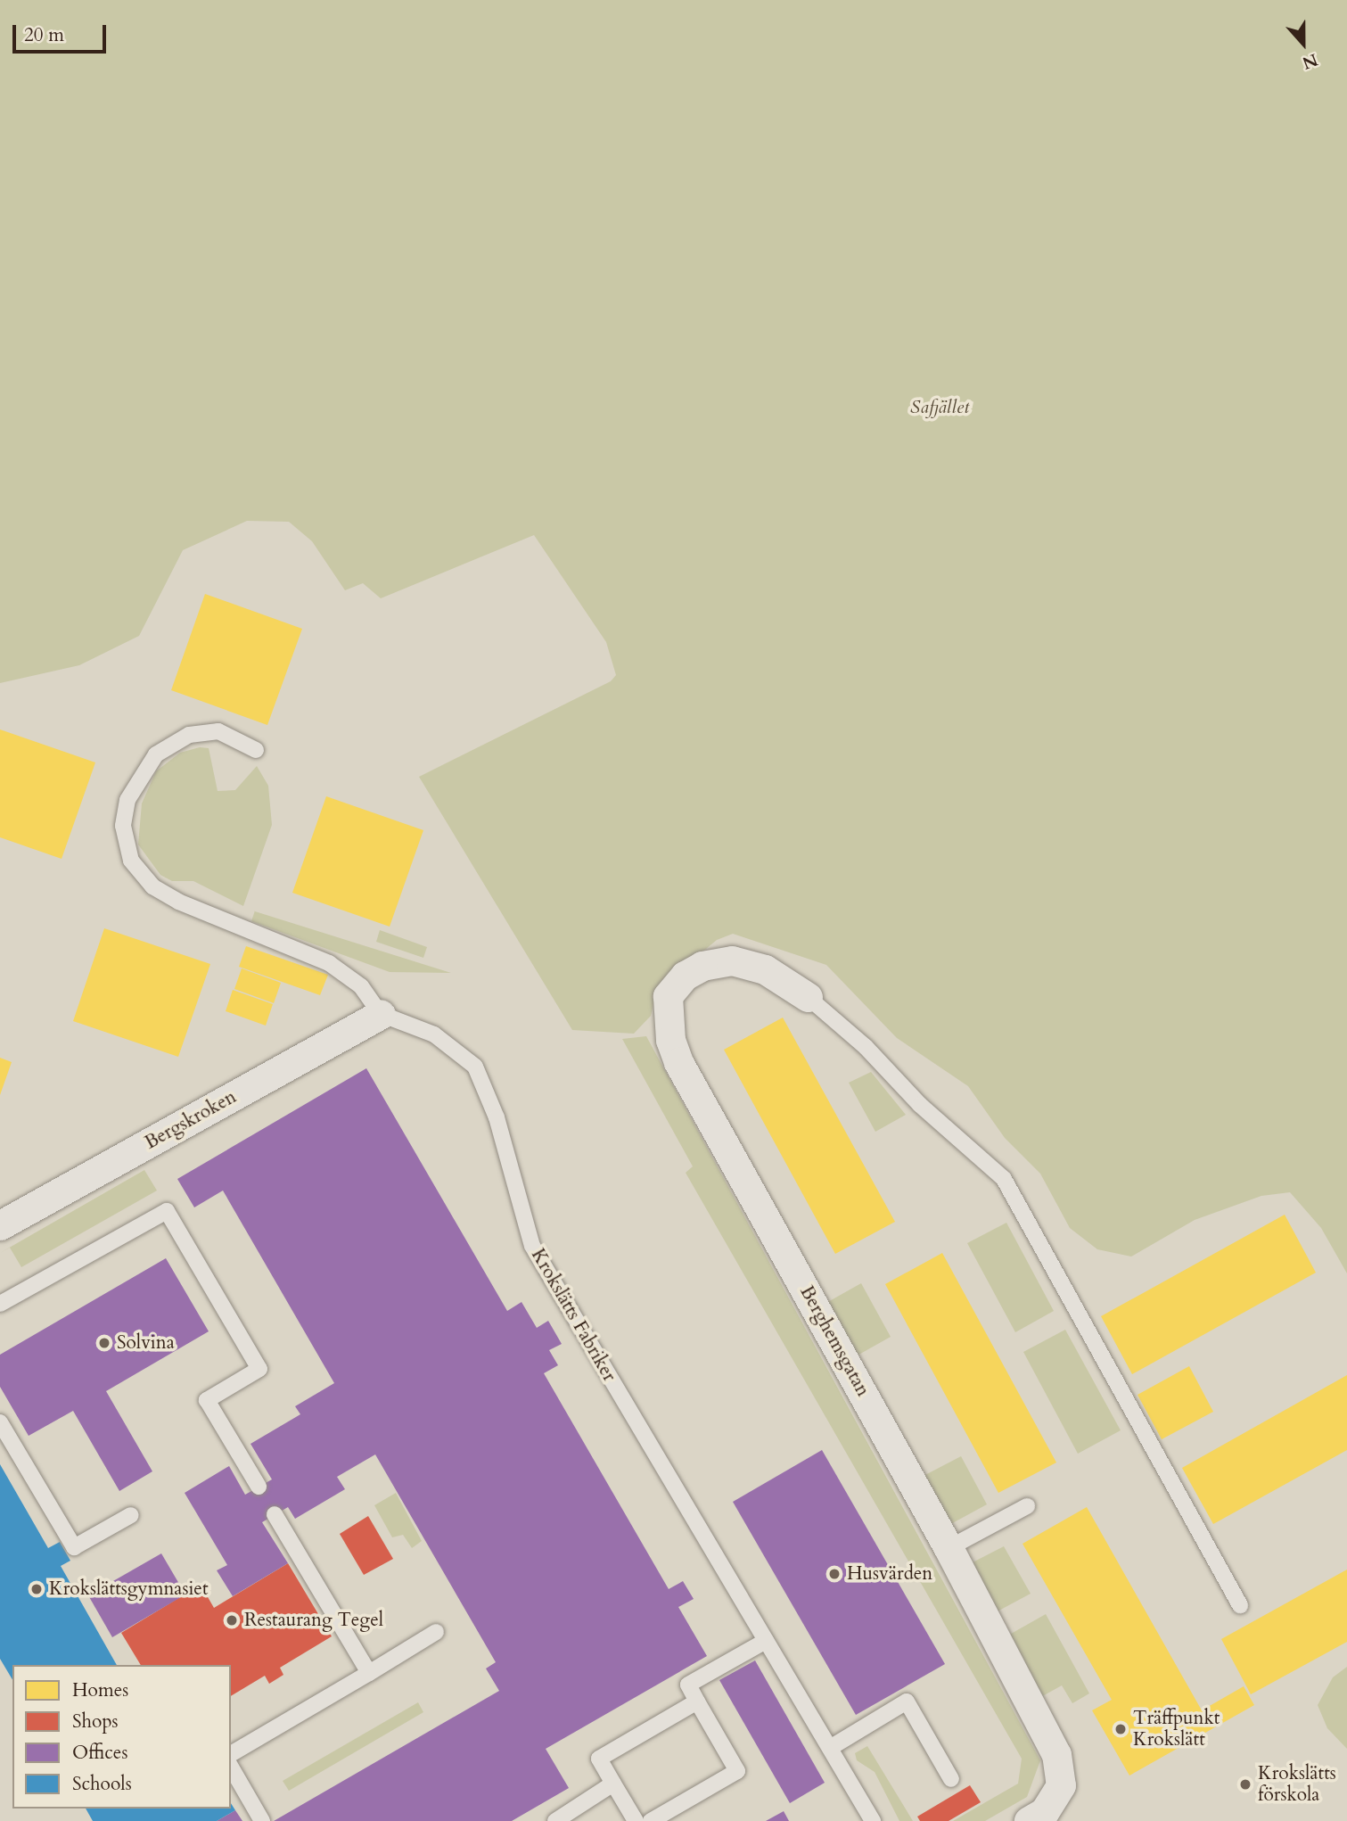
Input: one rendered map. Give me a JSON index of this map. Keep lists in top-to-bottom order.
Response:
{
  "streets": {
    "street": ["Bergskroken", "Berghemsgatan"],
    "lane": ["Krokslätts Fabriker"]
  },
  "crossings": [
    ["Bergskroken", "Krokslätts Fabriker"]
  ],
  "parks": ["Safjället"],
  "places": [
    "Solvina",
    "Husvärden",
    "Krokslättsgymnasiet",
    "Restaurang Tegel",
    "Träffpunkt Krokslätt",
    "Krokslätts förskola"
  ],
  "legend": [
    "Homes",
    "Shops",
    "Offices",
    "Schools"
  ],
  "scale_bar": "20 m",
  "north": "bottom"
}
